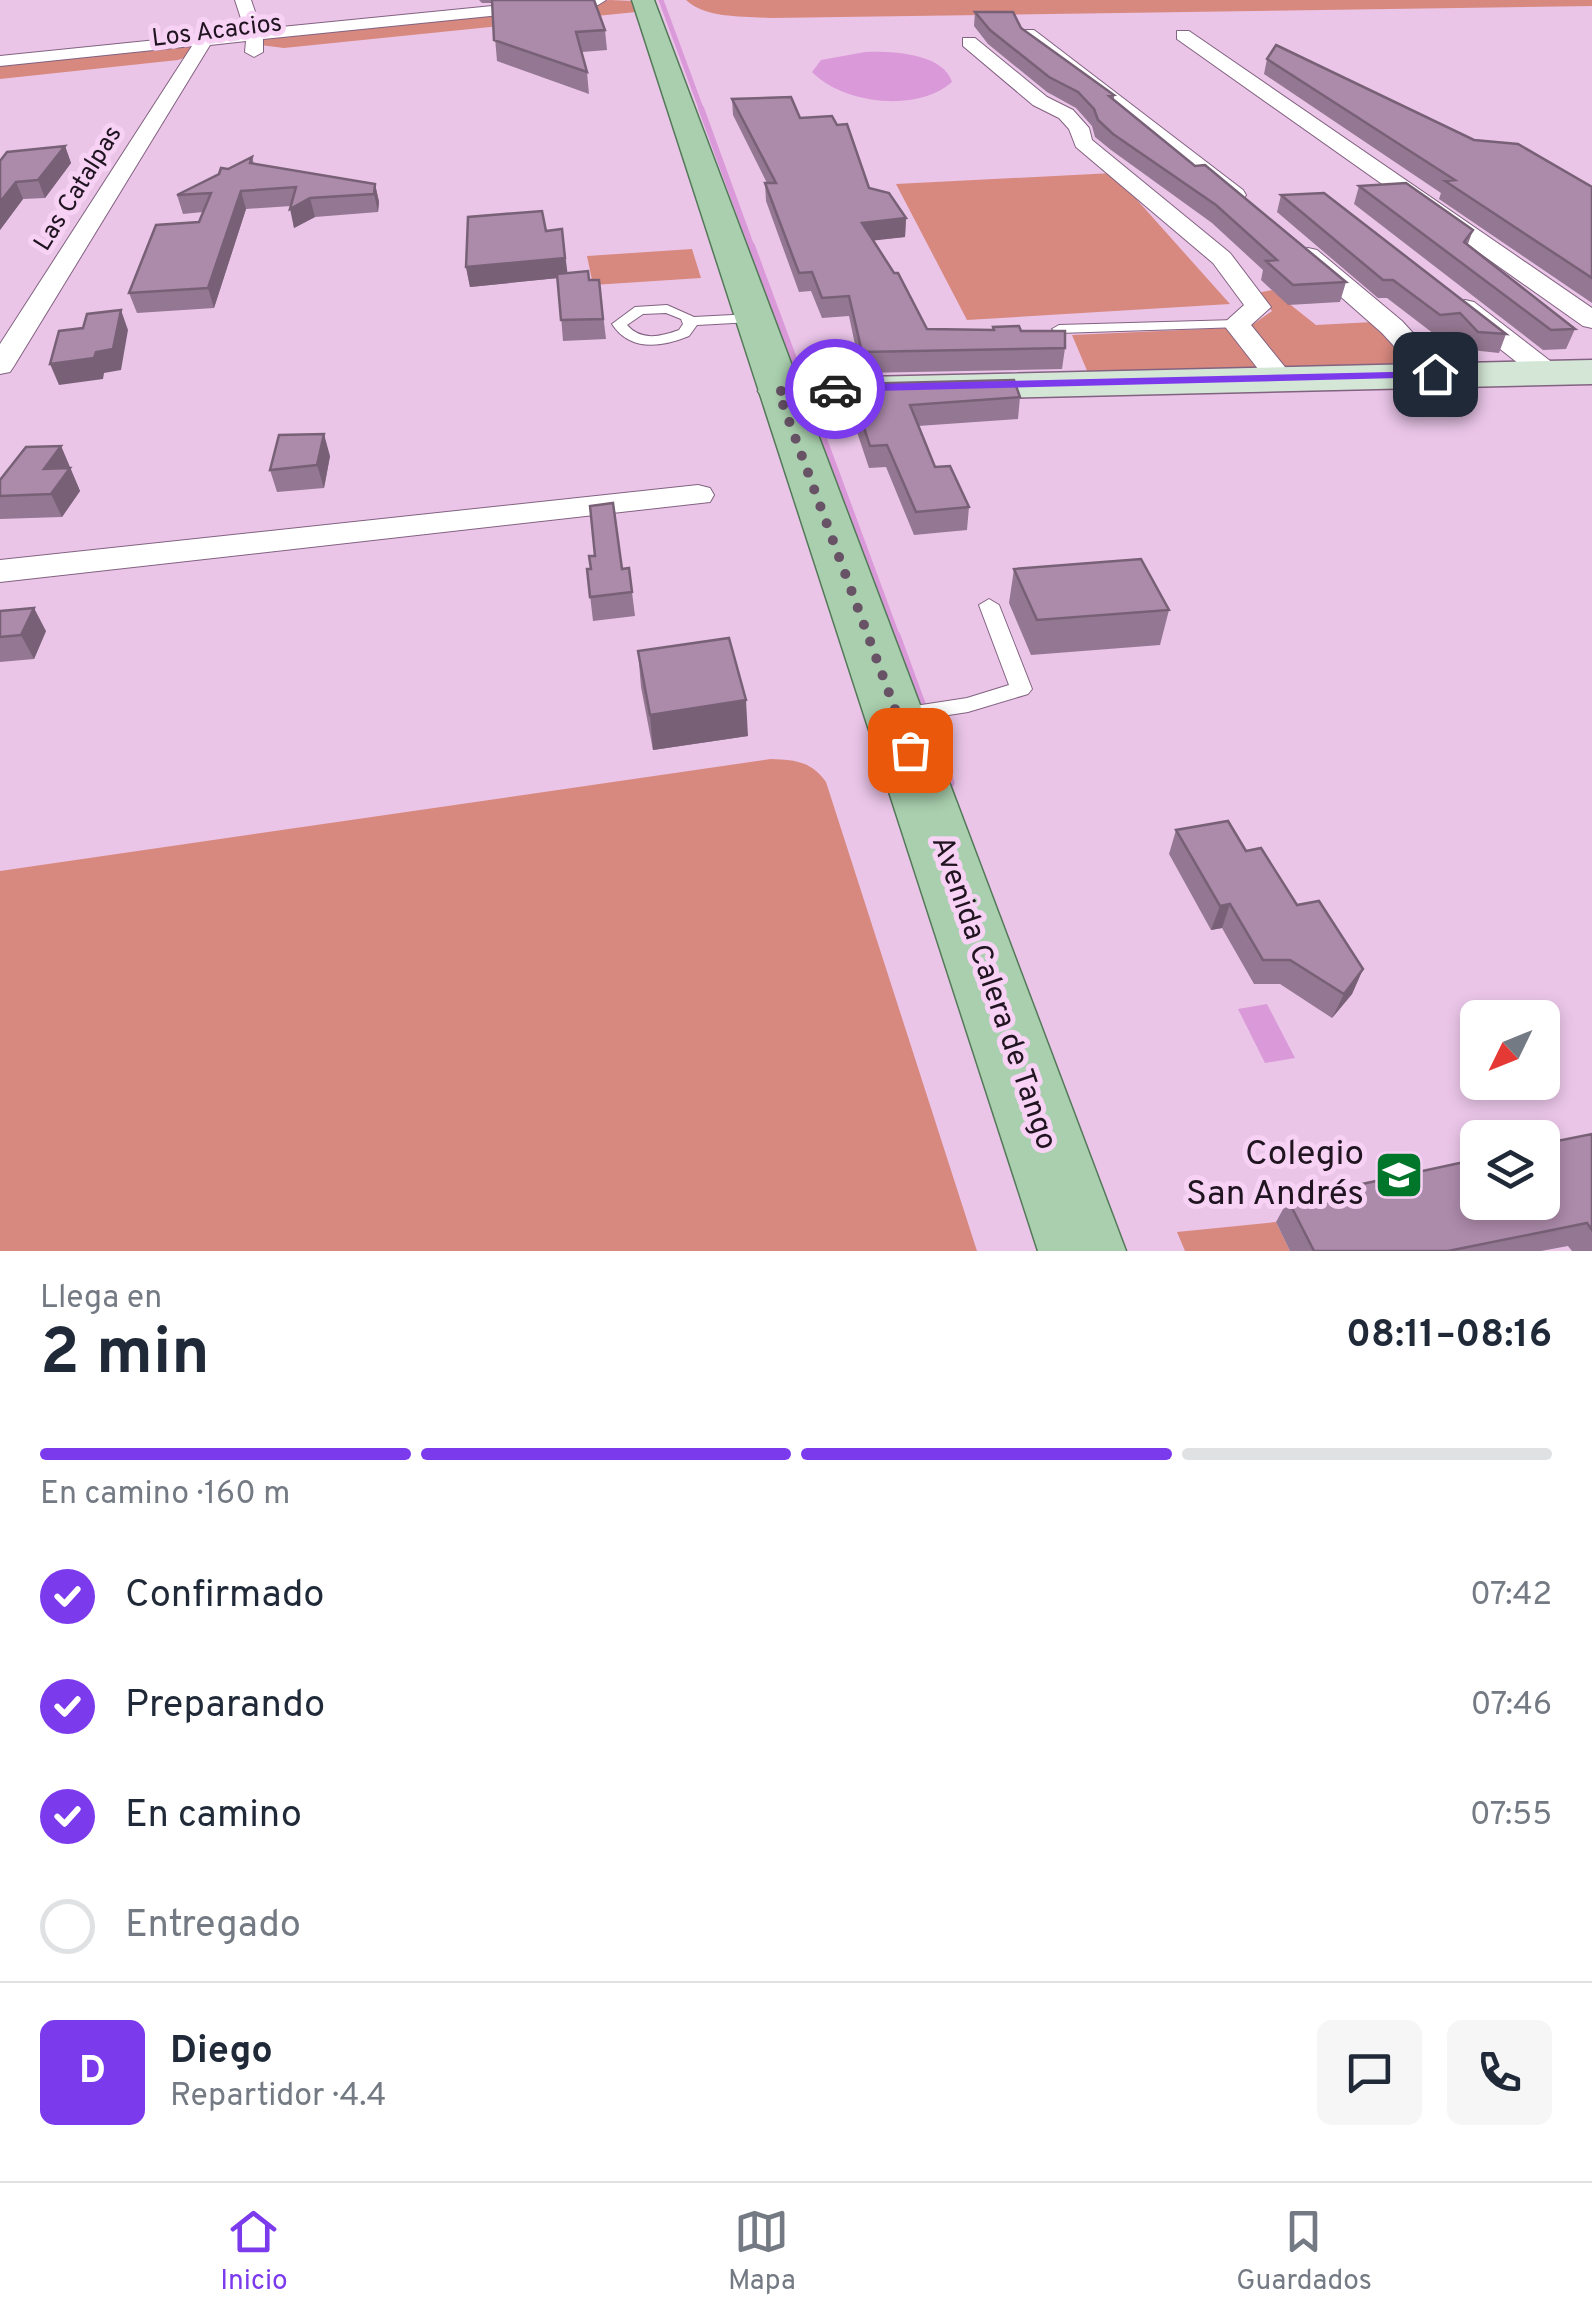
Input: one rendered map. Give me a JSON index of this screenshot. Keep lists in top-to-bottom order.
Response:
{
  "streets": {
    "main road": ["Avenida Calera de Tango"],
    "street": ["Los Acacios", "Las Catalpas"]
  },
  "crossings": [
    ["Los Acacios", "Las Catalpas"]
  ],
  "places": {
    "school or university": ["Colegio San Andrés"]
  },
  "north": "bottom left",
  "page": {
    "heading": ["2 min", "Llega en", "08:11–08:16"],
    "panel": ["Diego", "Repartidor · 4.4"],
    "bar": "En camino · 160 m",
    "list": [
      ["Confirmado", "07:42"],
      ["Preparando", "07:46"],
      ["En camino", "07:55"],
      "Entregado"
    ],
    "round": "D",
    "tabs": ["Inicio", "Mapa", "Guardados"]
  }
}
